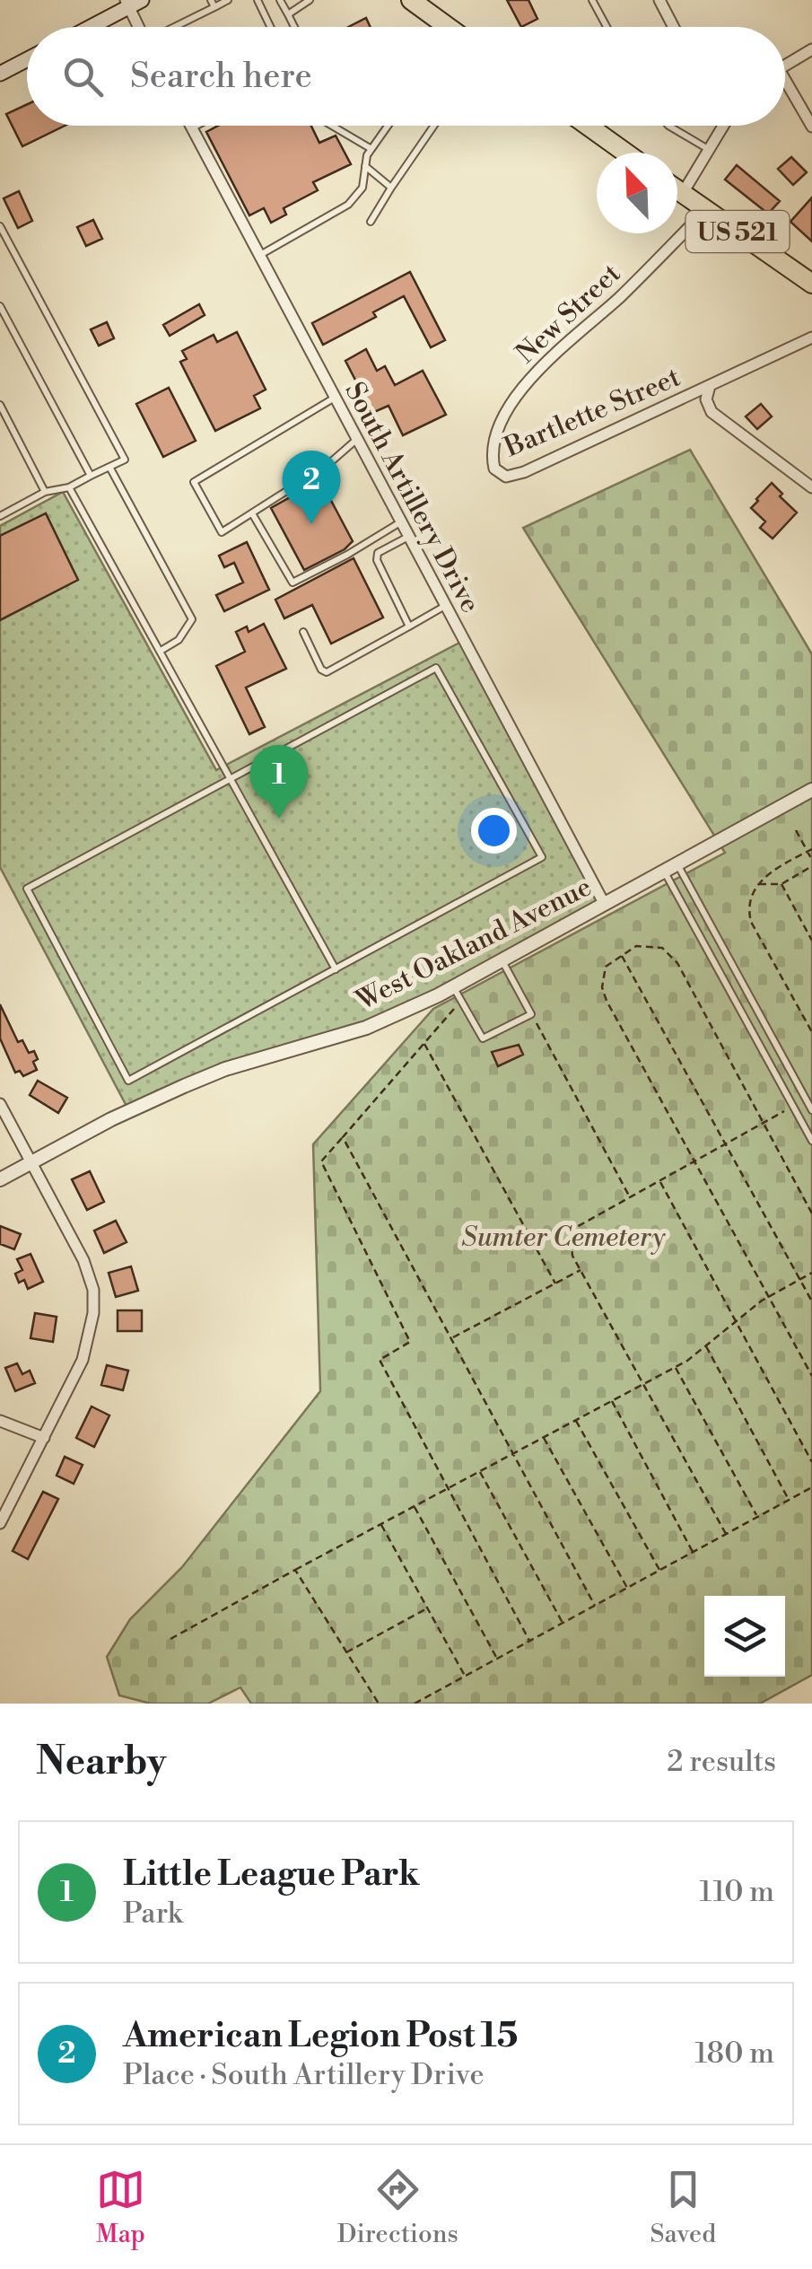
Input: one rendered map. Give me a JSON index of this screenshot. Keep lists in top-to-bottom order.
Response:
{
  "streets": {
    "highway": ["US 521"],
    "street": [
      "New Street",
      "Bartlette Street",
      "South Artillery Drive",
      "West Oakland Avenue"
    ]
  },
  "crossings": [
    ["US 521", "New Street"],
    ["New Street", "Bartlette Street"],
    ["South Artillery Drive", "West Oakland Avenue"]
  ],
  "parks": ["Sumter Cemetery"],
  "north": "top left",
  "page": {
    "search": "Search here",
    "pins": ["2", "1"],
    "heading": ["Nearby", "2 results"],
    "list": [
      {
        "mark": "1",
        "name": "Little League Park",
        "note": "Park",
        "value": "110 m"
      },
      {
        "mark": "2",
        "name": "American Legion Post 15",
        "note": "Place · South Artillery Drive",
        "value": "180 m"
      }
    ],
    "nav": ["Map", "Directions", "Saved"]
  }
}
